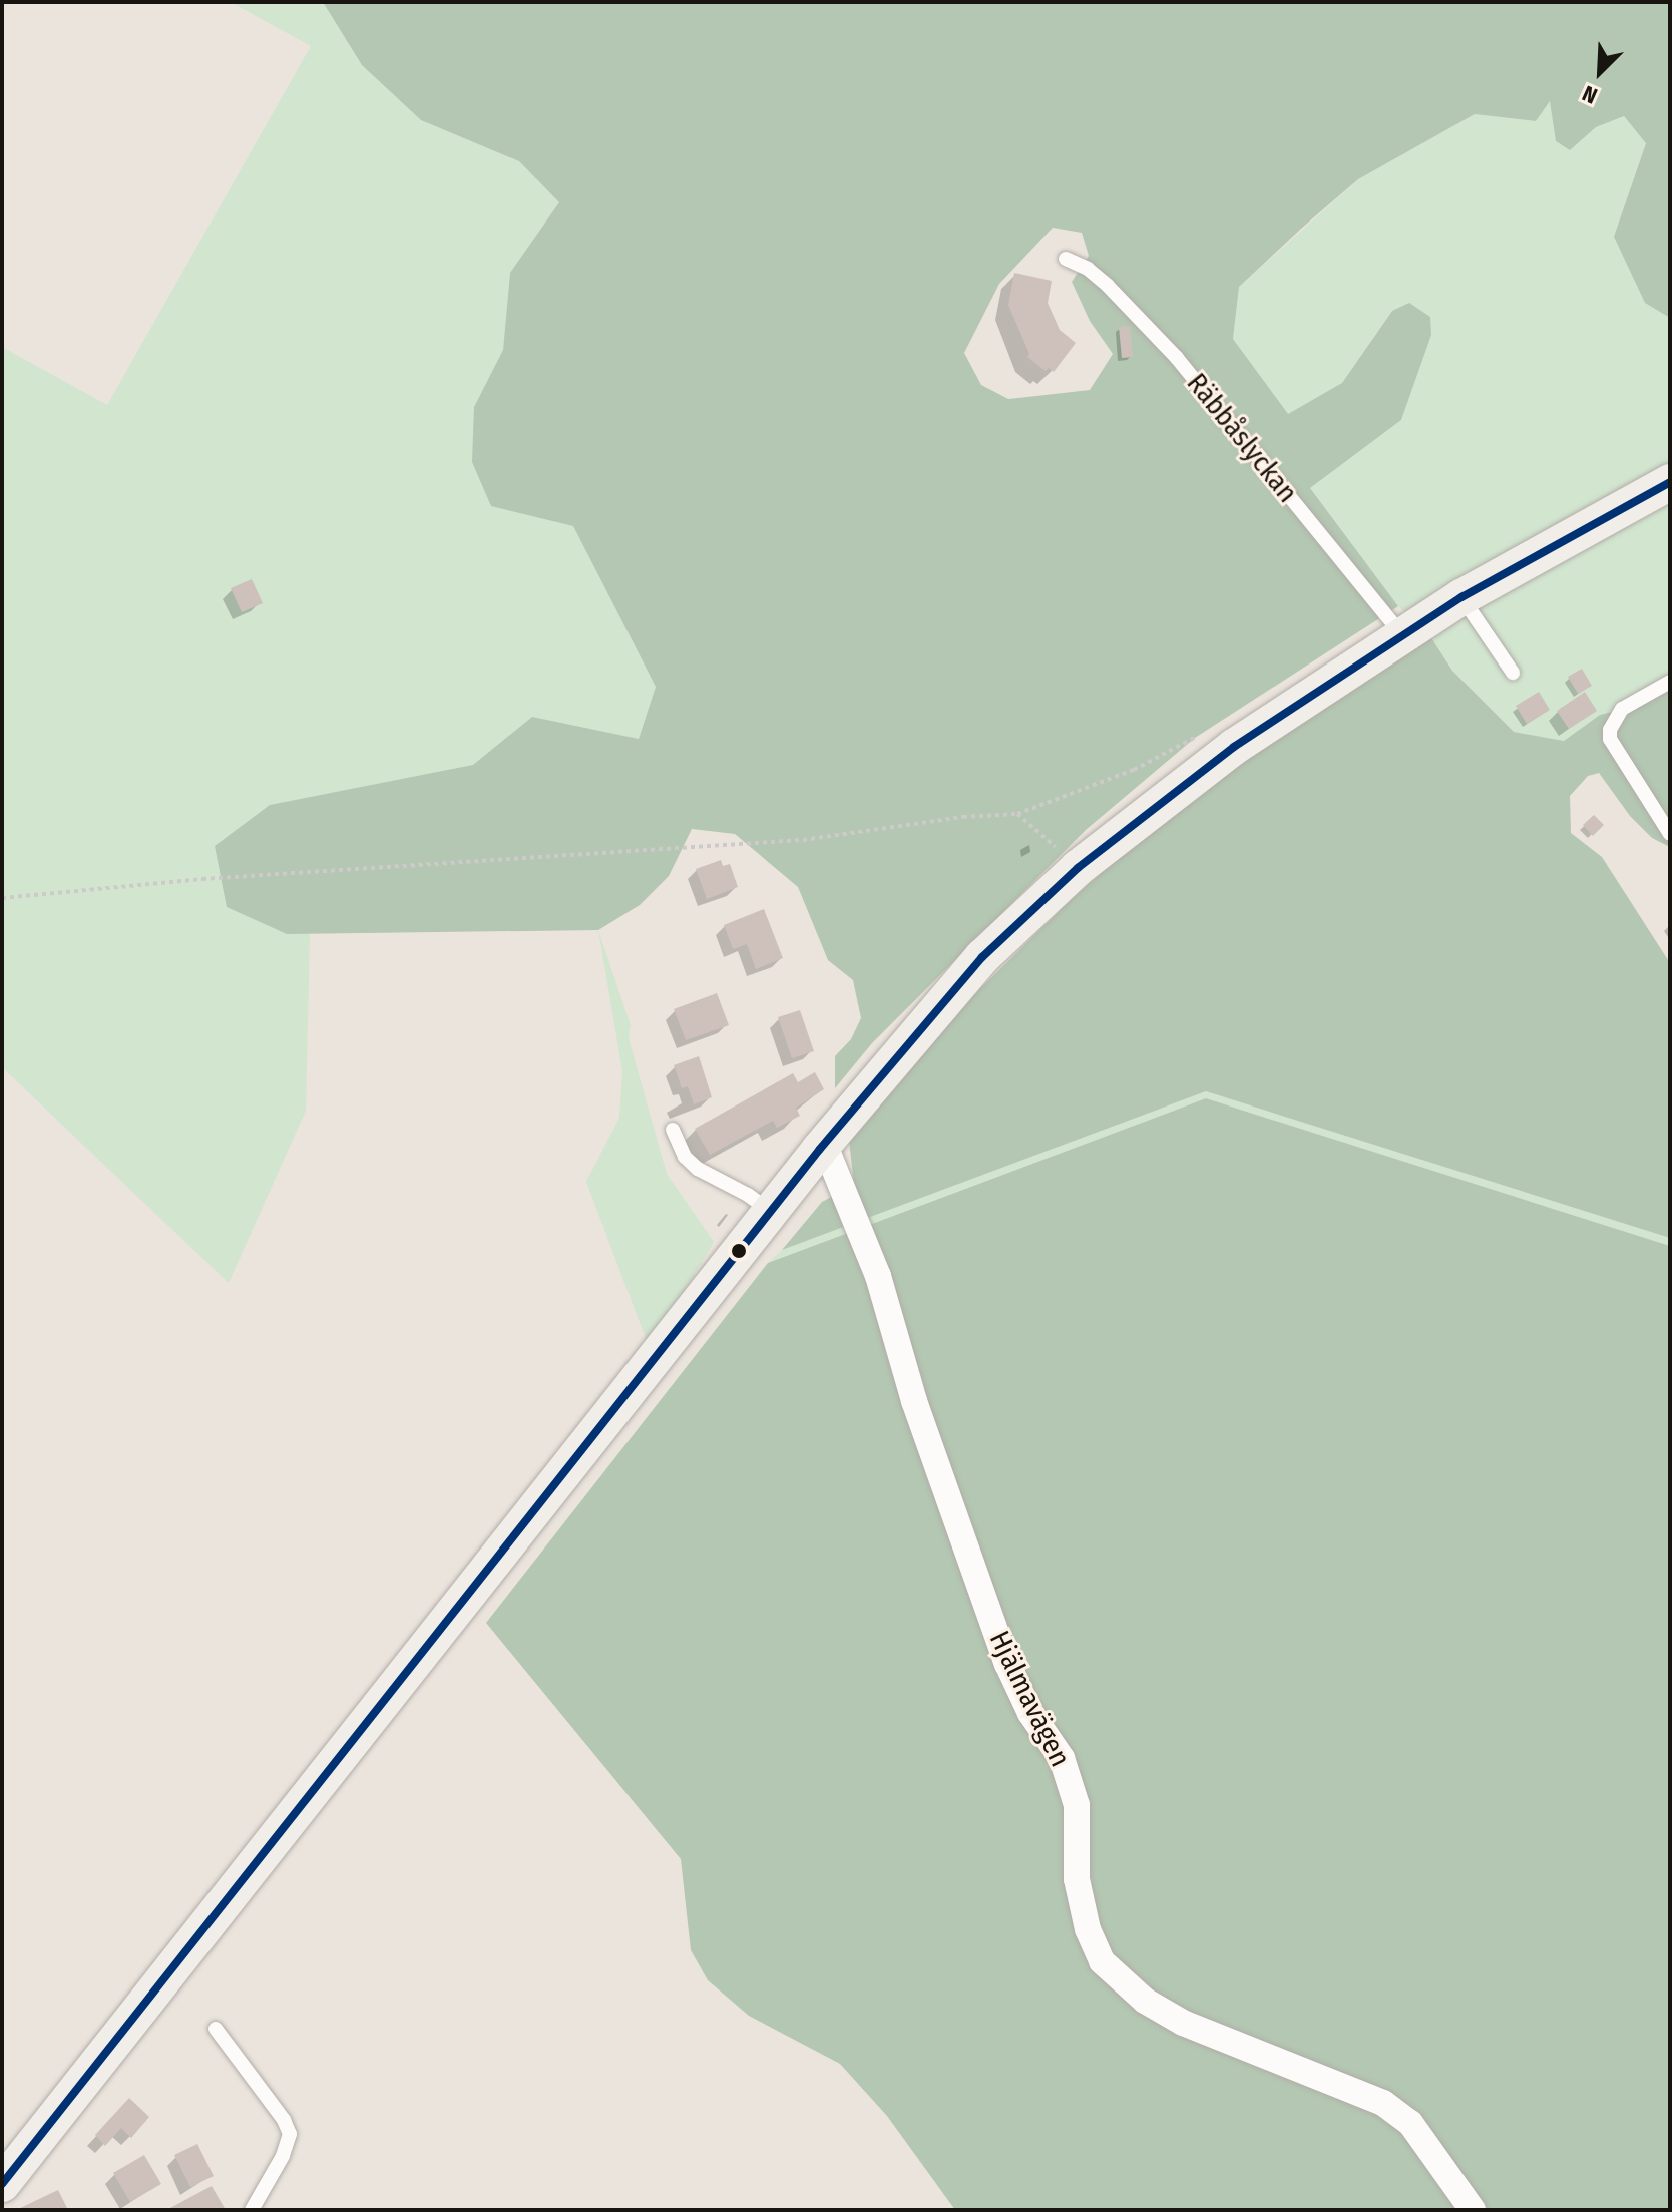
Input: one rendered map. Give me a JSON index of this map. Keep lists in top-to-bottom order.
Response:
{
  "streets": {
    "street": ["Hjälmavägen"],
    "lane": ["Räbbåslyckan"]
  },
  "north": "bottom left"
}
